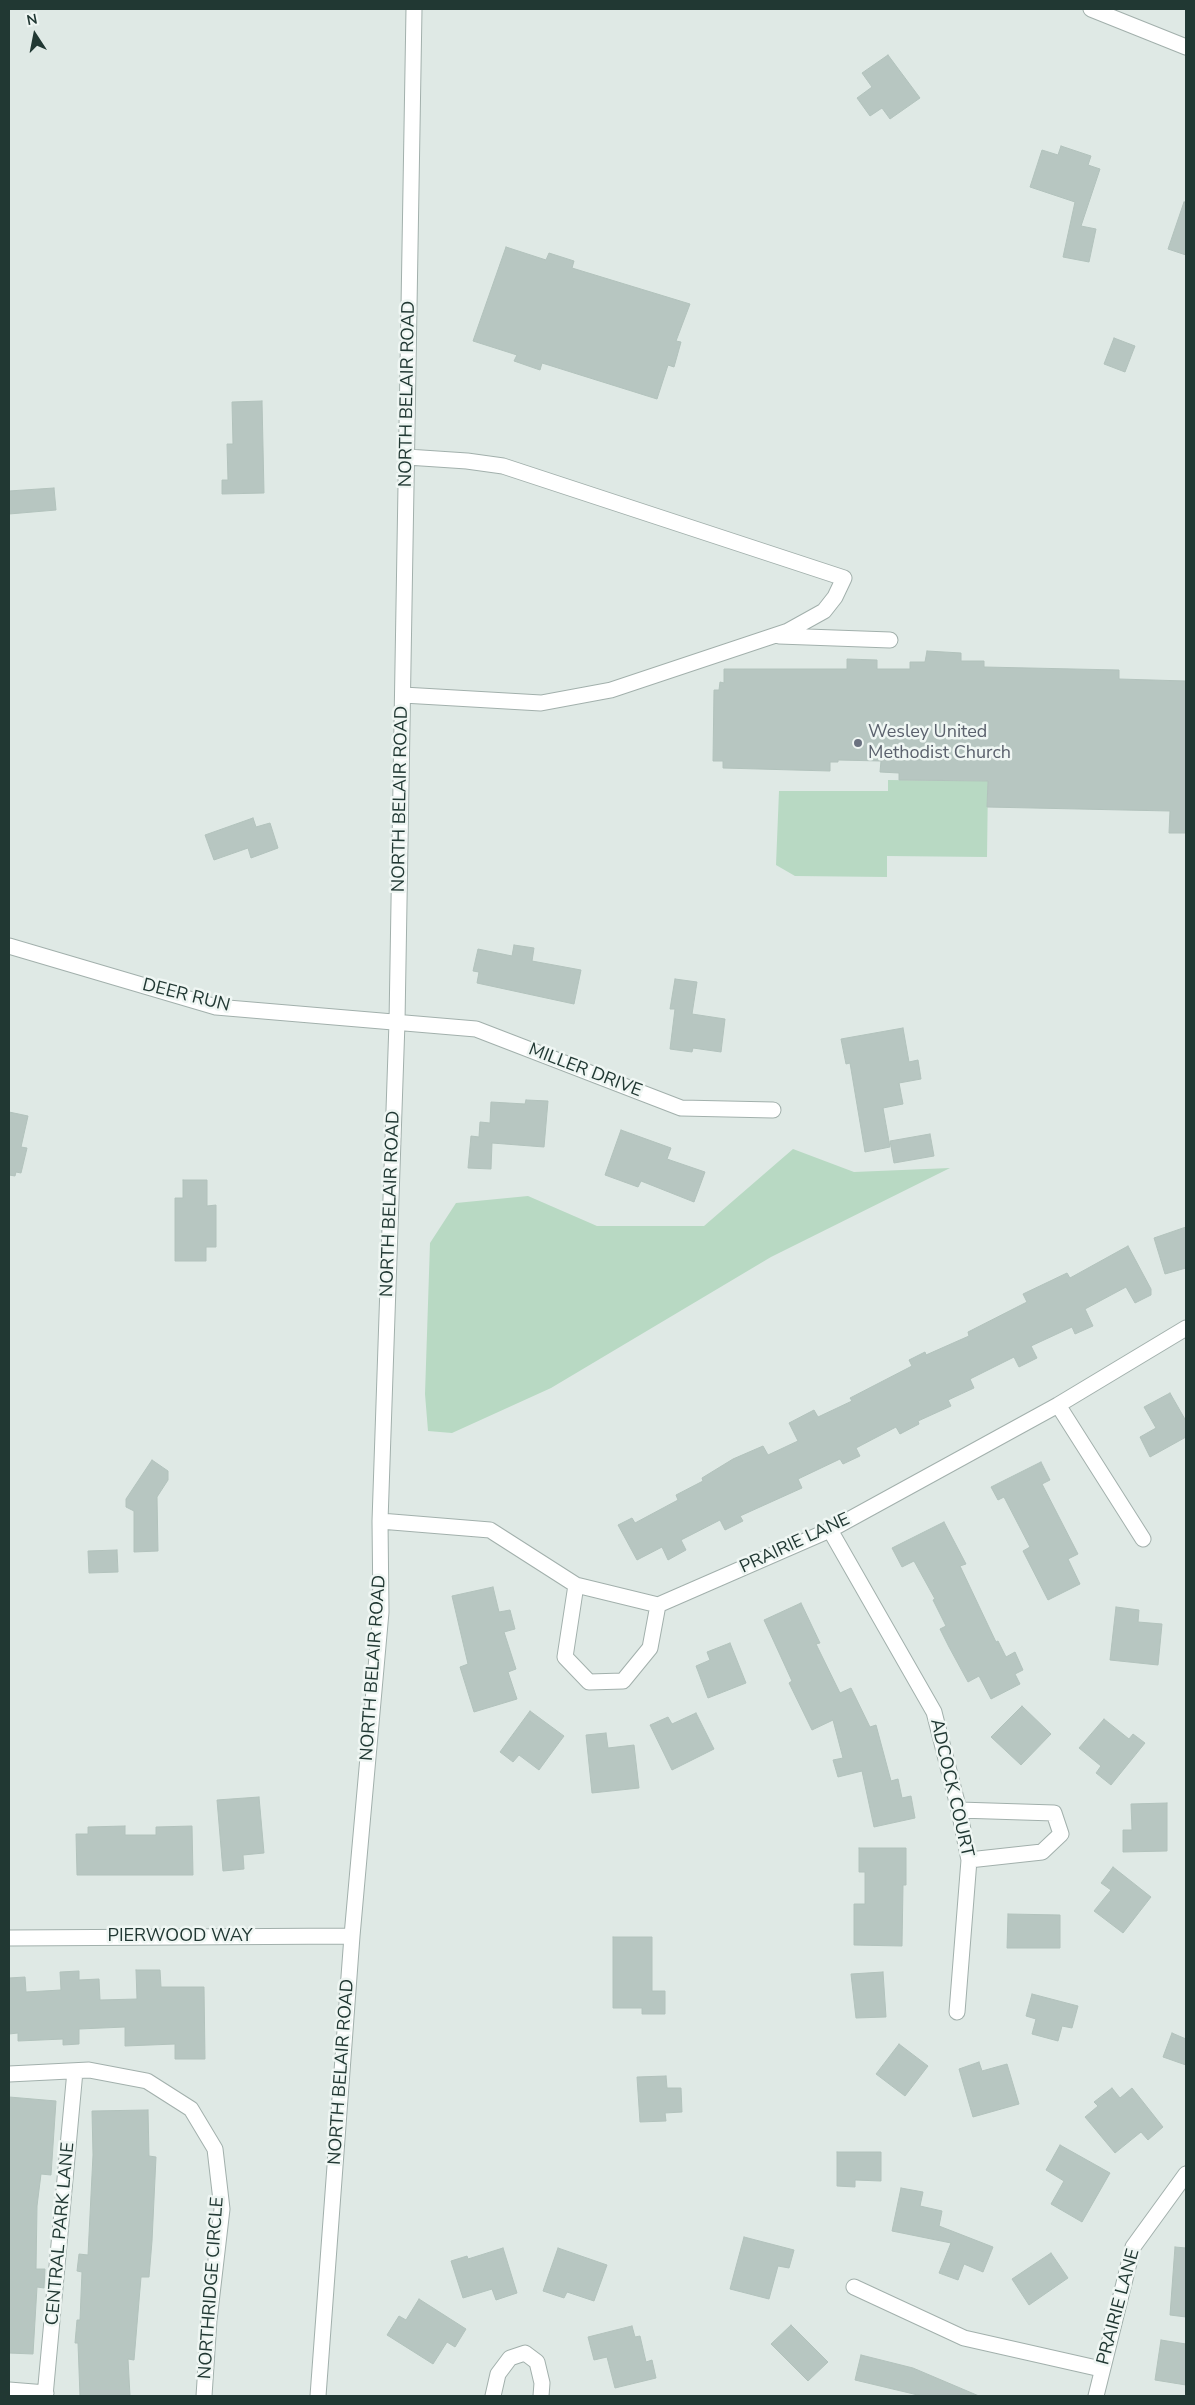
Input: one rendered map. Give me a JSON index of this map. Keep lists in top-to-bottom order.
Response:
{
  "streets": {
    "street": [
      "NORTH BELAIR ROAD",
      "DEER RUN",
      "MILLER DRIVE",
      "PRAIRIE LANE",
      "ADCOCK COURT",
      "PIERWOOD WAY",
      "CENTRAL PARK LANE",
      "NORTHRIDGE CIRCLE"
    ]
  },
  "crossings": [
    ["NORTH BELAIR ROAD", "DEER RUN"],
    ["NORTH BELAIR ROAD", "MILLER DRIVE"],
    ["NORTH BELAIR ROAD", "PIERWOOD WAY"],
    ["DEER RUN", "MILLER DRIVE"],
    ["PRAIRIE LANE", "ADCOCK COURT"],
    ["CENTRAL PARK LANE", "NORTHRIDGE CIRCLE"]
  ],
  "places": ["Wesley United Methodist Church"],
  "north": "top"
}
